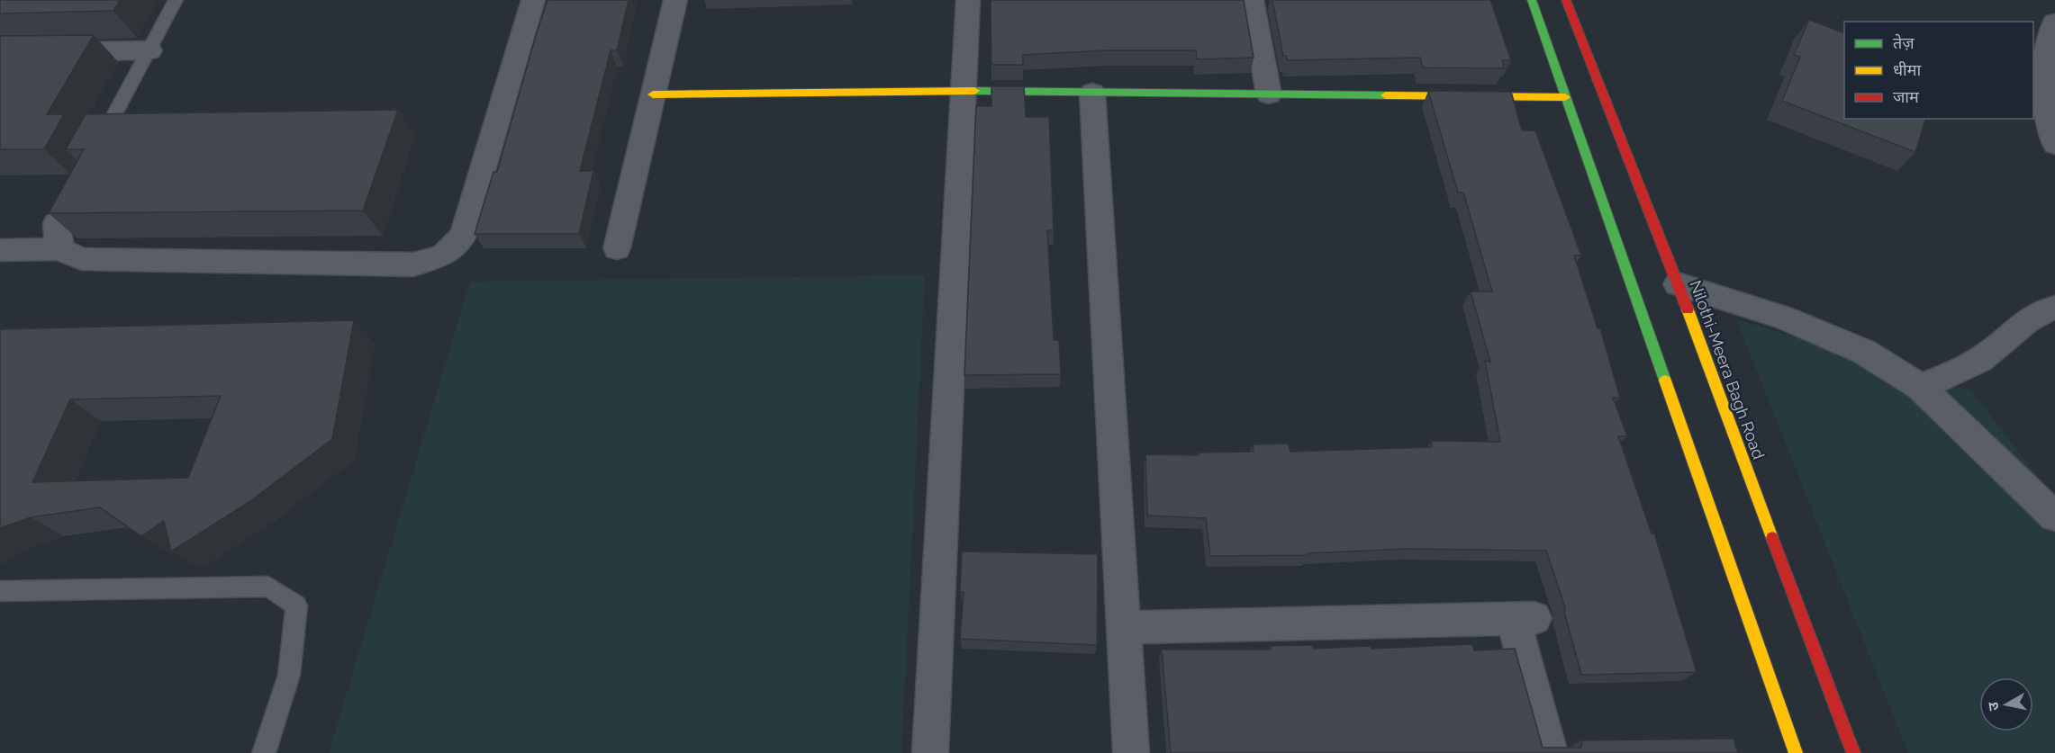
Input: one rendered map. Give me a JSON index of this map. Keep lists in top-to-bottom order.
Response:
{
  "streets": {
    "street": ["Nilothi-Meera Bagh Road"]
  },
  "legend": ["तेज़", "धीमा", "जाम"],
  "north": "left"
}
